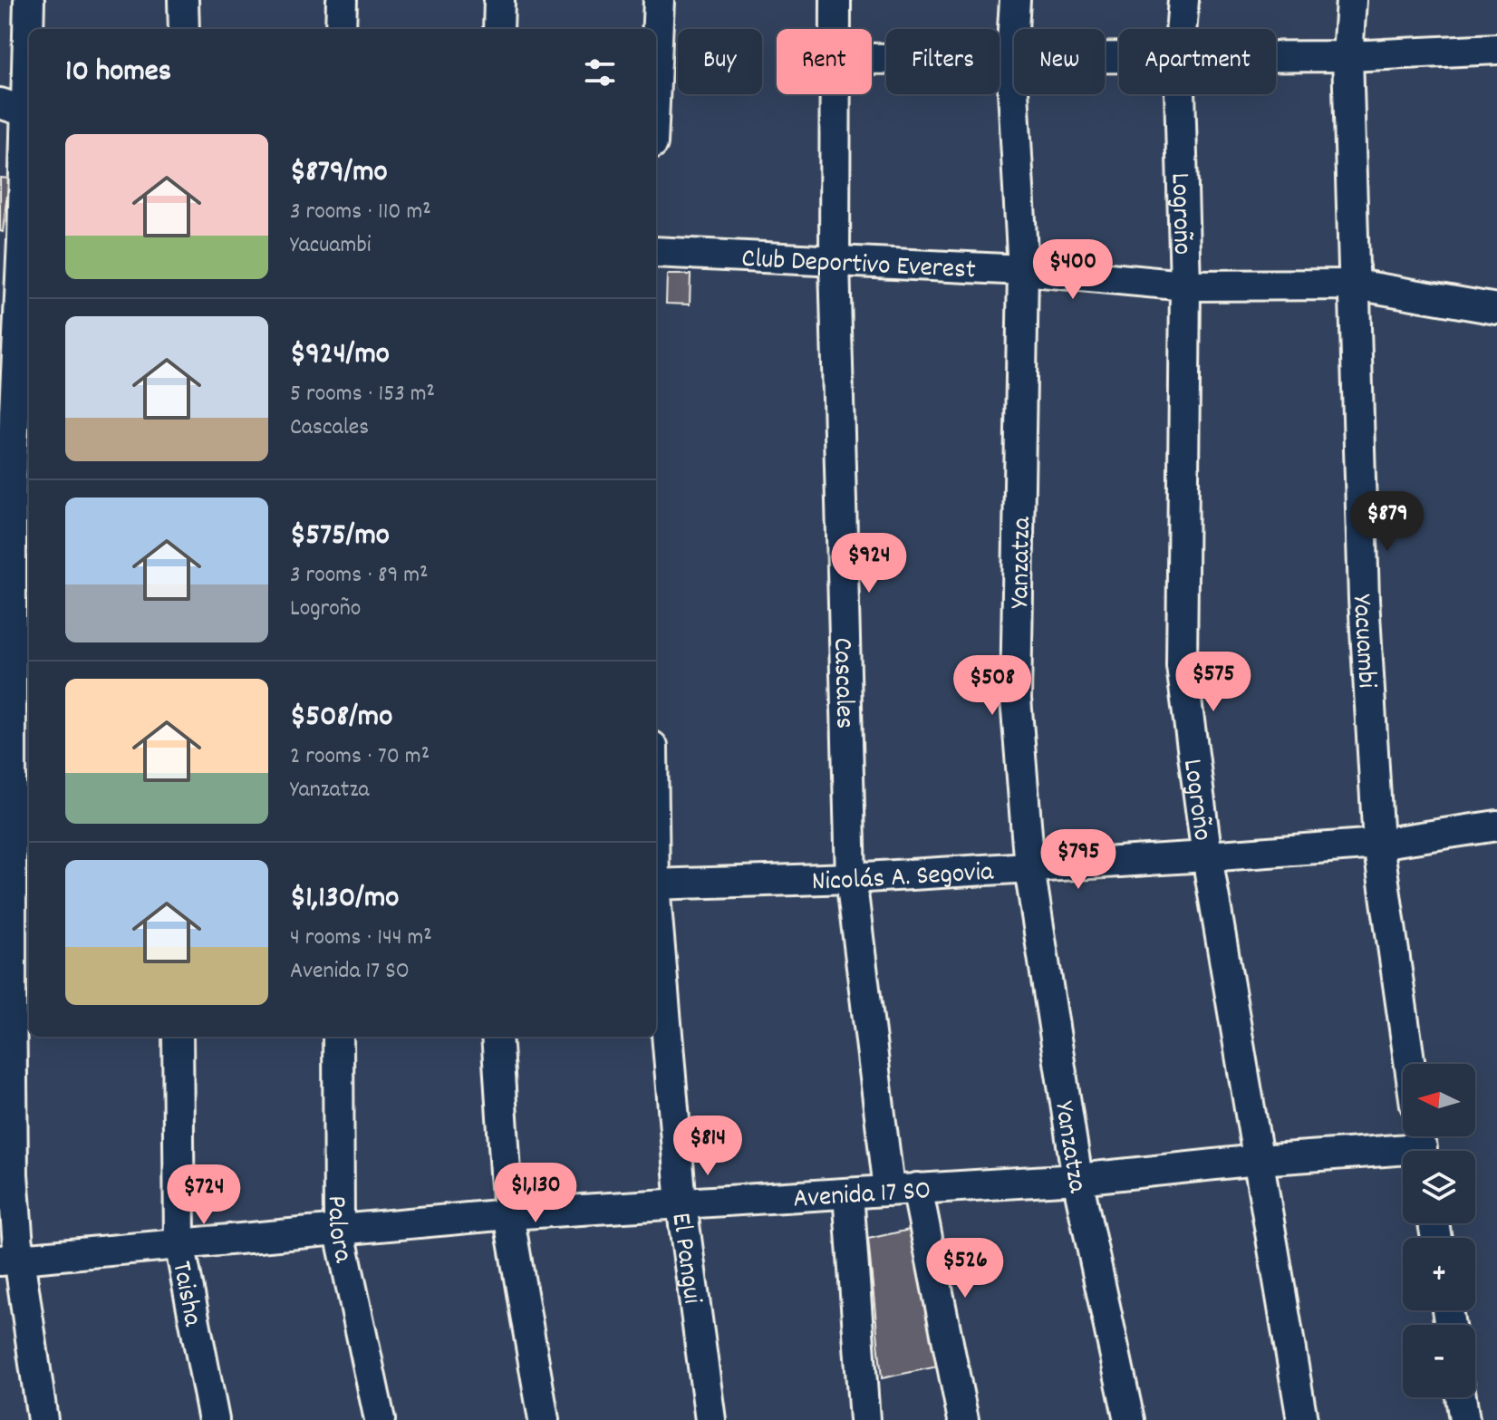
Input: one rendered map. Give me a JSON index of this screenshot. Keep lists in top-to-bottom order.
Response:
{
  "streets": {
    "street": [
      "Logroño",
      "Club Deportivo Everest",
      "Yanzatza",
      "Yacuambi",
      "Cascales",
      "Nicolás A. Segovia",
      "Avenida 17 SO",
      "Palora",
      "El Pangui",
      "Taisha"
    ]
  },
  "crossings": [
    ["Logroño", "Club Deportivo Everest"],
    ["Logroño", "Nicolás A. Segovia"],
    ["Logroño", "Avenida 17 SO"],
    ["Club Deportivo Everest", "Yanzatza"],
    ["Club Deportivo Everest", "Yacuambi"],
    ["Club Deportivo Everest", "Cascales"],
    ["Yanzatza", "Nicolás A. Segovia"],
    ["Yanzatza", "Avenida 17 SO"],
    ["Yacuambi", "Nicolás A. Segovia"],
    ["Cascales", "Nicolás A. Segovia"],
    ["Cascales", "Avenida 17 SO"],
    ["Avenida 17 SO", "Palora"],
    ["Avenida 17 SO", "El Pangui"],
    ["Avenida 17 SO", "Taisha"]
  ],
  "north": "left",
  "page": {
    "chip": [
      "Buy",
      "Rent",
      "Filters",
      "New",
      "Apartment"
    ],
    "heading": "10 homes",
    "list": [
      {
        "name": "$879/mo",
        "note": "3 rooms · 110 m² · Yacuambi"
      },
      {
        "name": "$924/mo",
        "note": "5 rooms · 153 m² · Cascales"
      },
      {
        "name": "$575/mo",
        "note": "3 rooms · 89 m² · Logroño"
      },
      {
        "name": "$508/mo",
        "note": "2 rooms · 70 m² · Yanzatza"
      },
      {
        "name": "$1,130/mo",
        "note": "4 rooms · 144 m² · Avenida 17 SO"
      }
    ],
    "price": [
      "$400",
      "$879",
      "$924",
      "$575",
      "$508",
      "$795",
      "$814",
      "$1,130",
      "$724",
      "$526"
    ],
    "map_buttons": ["+", "−"]
  }
}
